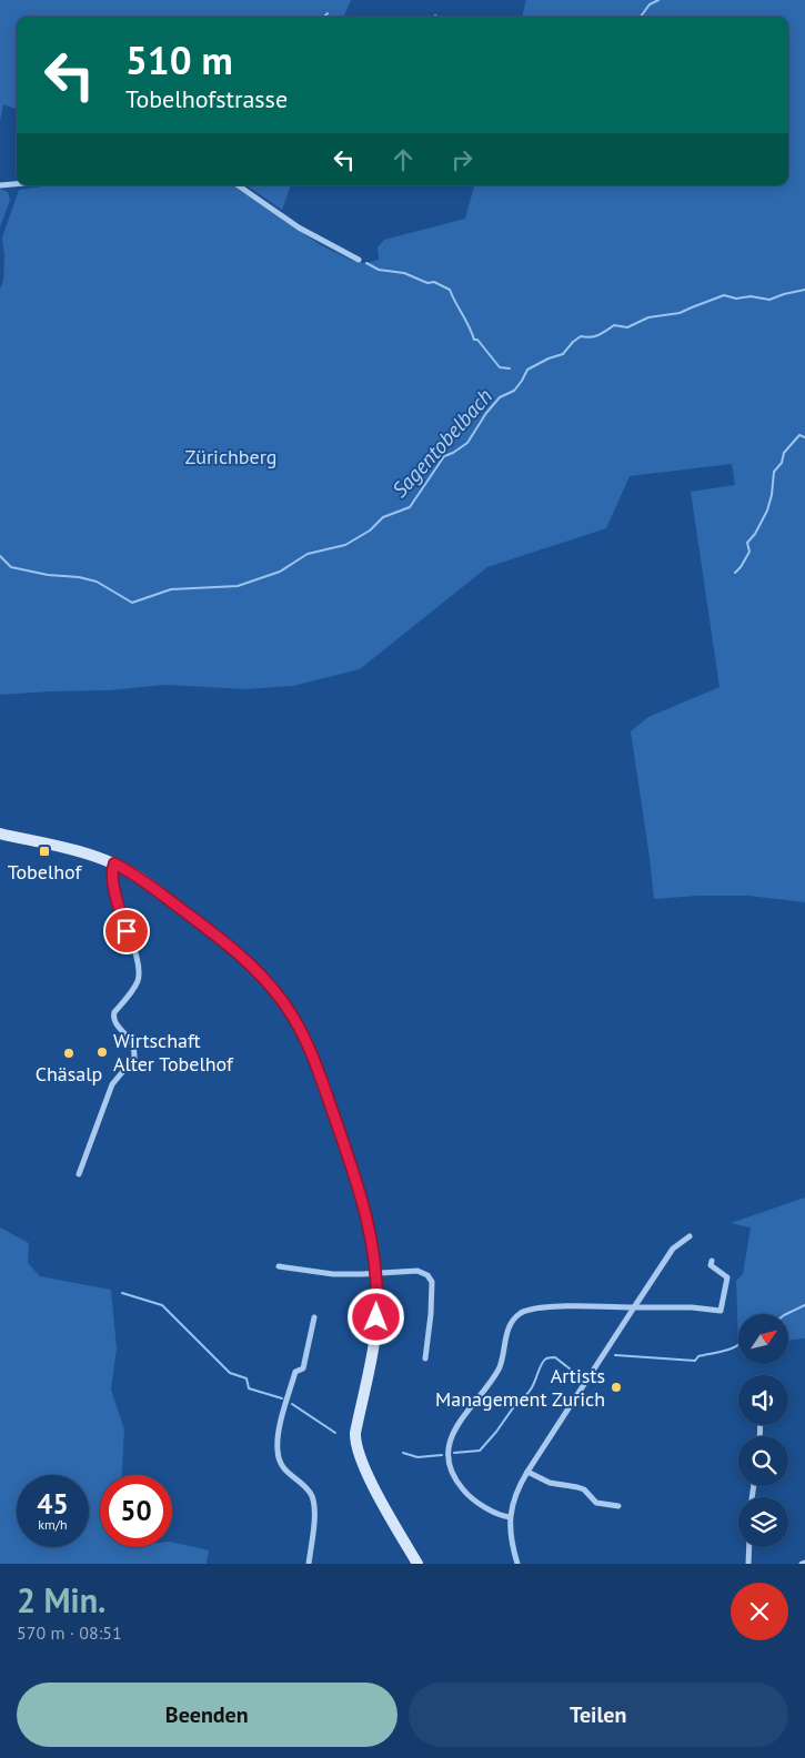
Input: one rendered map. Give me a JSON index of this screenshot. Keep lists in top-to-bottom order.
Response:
{
  "water": ["Sagentobelbach"],
  "parks": ["Zürichberg"],
  "places": {
    "transit": ["Tobelhof"],
    "other": ["Wirtschaft Alter Tobelhof", "Chäsalp", "Artists Management Zurich"]
  },
  "north": "top right",
  "page": {
    "turn": ["510 m", "Tobelhofstrasse"],
    "speed": "45 km/h",
    "limit": "50",
    "heading": ["2 Min.", "570 m · 08:51"],
    "buttons": ["Beenden", "Teilen"]
  }
}
